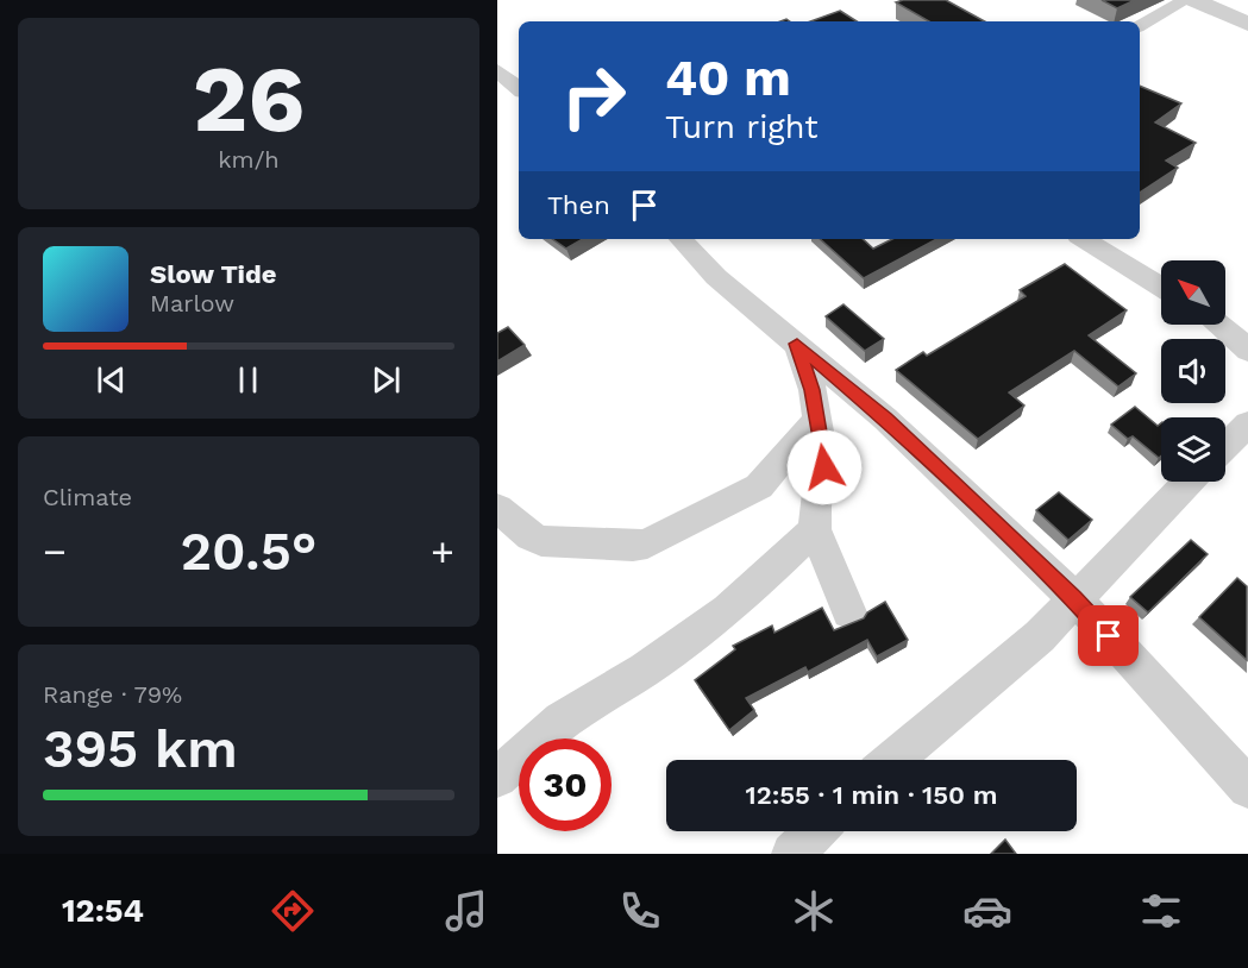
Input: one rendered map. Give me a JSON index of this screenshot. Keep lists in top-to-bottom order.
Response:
{
  "north": "top left",
  "page": {
    "tile": [
      ["26", "km/h"],
      "Climate",
      ["Range · 79%", "395 km"]
    ],
    "turn": ["40 m", "Turn right"],
    "then": "Then",
    "song": ["Slow Tide", "Marlow"],
    "heat": ["−", "20.5°", "+"],
    "limit": "30",
    "trip": "12:55 · 1 min · 150 m",
    "tabs": "12:54"
  }
}
